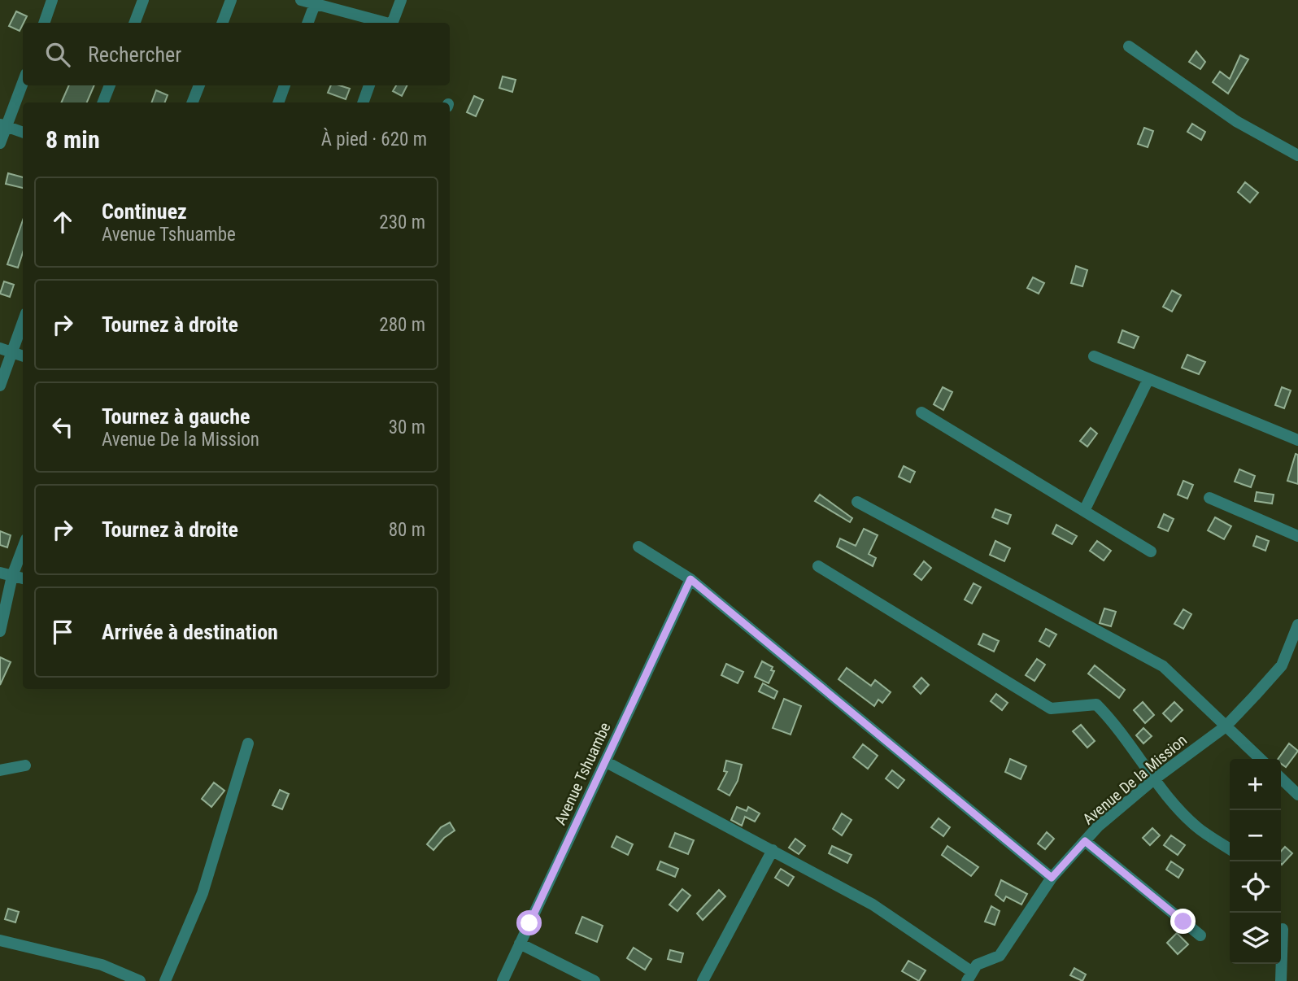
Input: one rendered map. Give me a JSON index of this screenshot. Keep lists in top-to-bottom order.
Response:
{
  "streets": {
    "street": ["Avenue Tshuambe", "Avenue De la Mission"]
  },
  "page": {
    "search": "Rechercher",
    "heading": ["8 min", "À pied · 620 m"],
    "list": [
      ["Continuez", "Avenue Tshuambe", "230 m"],
      ["Tournez à droite", "280 m"],
      ["Tournez à gauche", "Avenue De la Mission", "30 m"],
      ["Tournez à droite", "80 m"],
      "Arrivée à destination"
    ],
    "map_buttons": ["+", "−"]
  }
}
